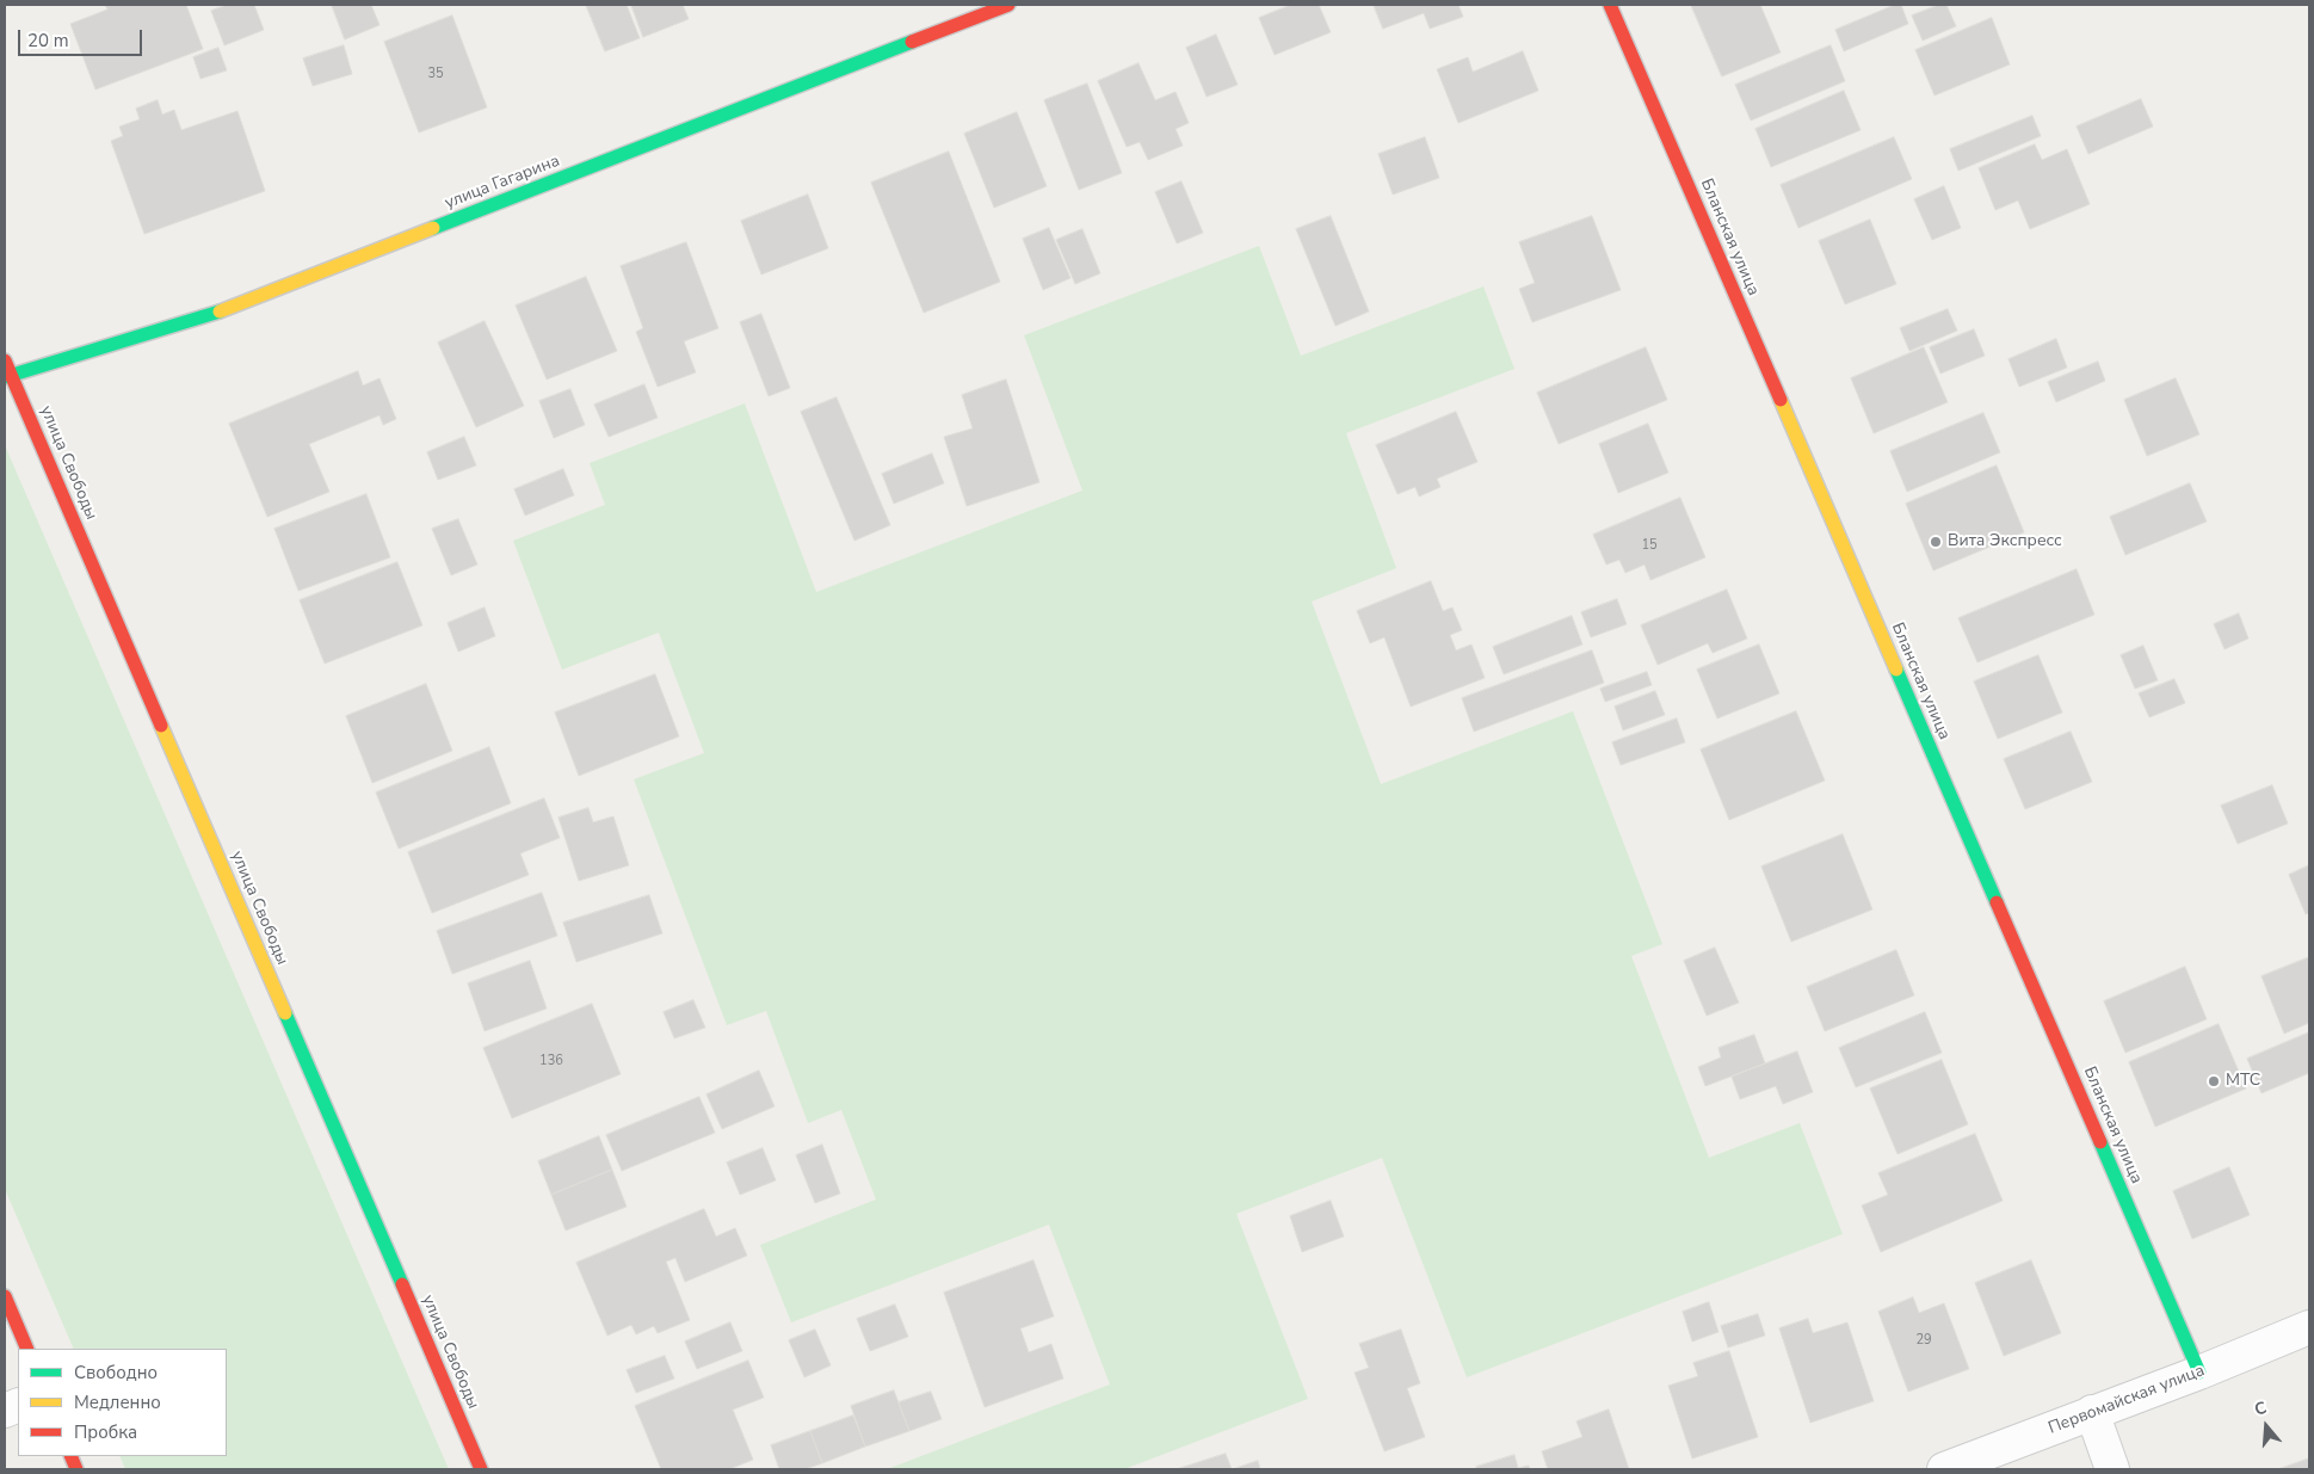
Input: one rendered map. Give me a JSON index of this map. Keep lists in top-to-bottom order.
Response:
{
  "streets": {
    "street": [
      "улица Гагарина",
      "Бланская улица",
      "улица Свободы",
      "Первомайская улица"
    ]
  },
  "crossings": [
    ["улица Гагарина", "улица Свободы"],
    ["Бланская улица", "Первомайская улица"]
  ],
  "places": ["Вита Экспресс", "МТС"],
  "house_numbers": [
    "35",
    "15",
    "136",
    "29"
  ],
  "legend": ["Свободно", "Медленно", "Пробка"],
  "scale_bar": "20 m",
  "north": "top"
}
